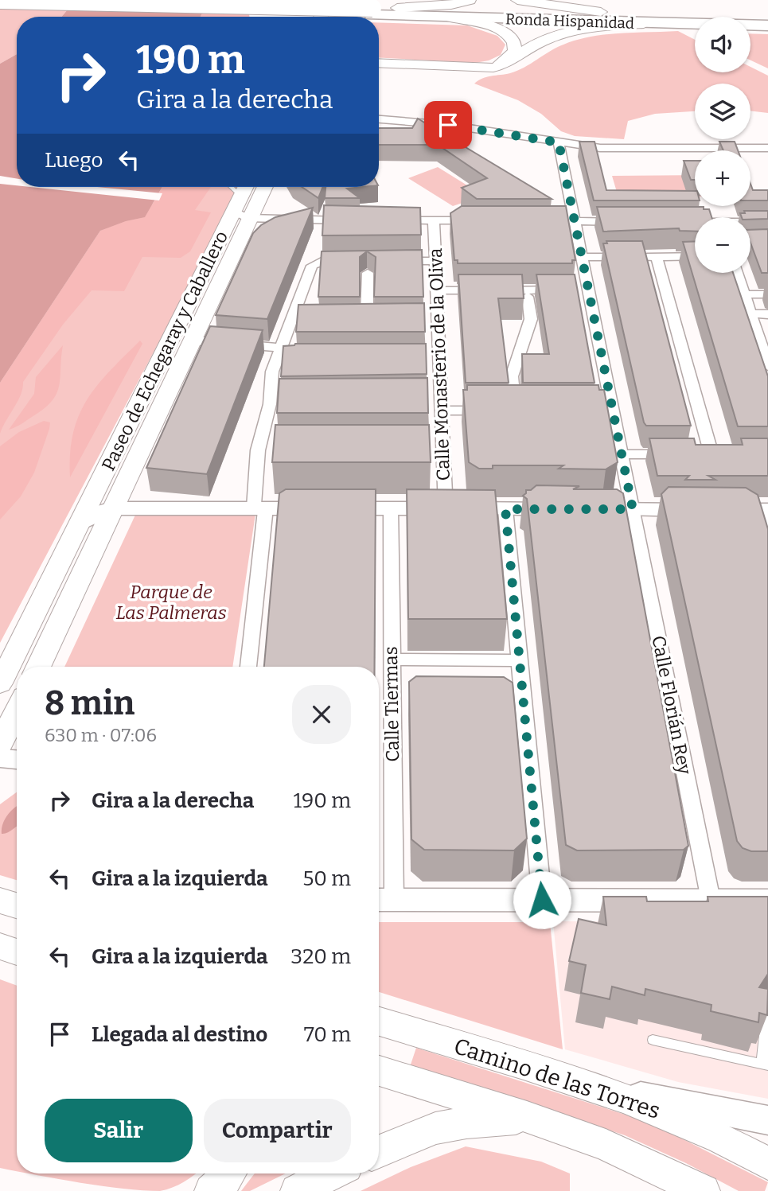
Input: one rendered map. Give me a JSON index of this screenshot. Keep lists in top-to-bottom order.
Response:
{
  "streets": {
    "highway": ["Ronda Hispanidad"],
    "main road": ["Paseo de Echegaray y Caballero", "Camino de las Torres"],
    "street": ["Calle Monasterio de la Oliva", "Calle Tiermas", "Calle Florián Rey"]
  },
  "parks": ["Parque de Las Palmeras"],
  "page": {
    "map_buttons": ["+", "−"],
    "turn": ["190 m", "Gira a la derecha"],
    "then": "Luego",
    "heading": ["8 min", "630 m · 07:06"],
    "list": [
      {
        "name": "Gira a la derecha",
        "value": "190 m"
      },
      {
        "name": "Gira a la izquierda",
        "value": "50 m"
      },
      {
        "name": "Gira a la izquierda",
        "value": "320 m"
      },
      {
        "name": "Llegada al destino",
        "value": "70 m"
      }
    ],
    "buttons": ["Salir", "Compartir"]
  }
}
